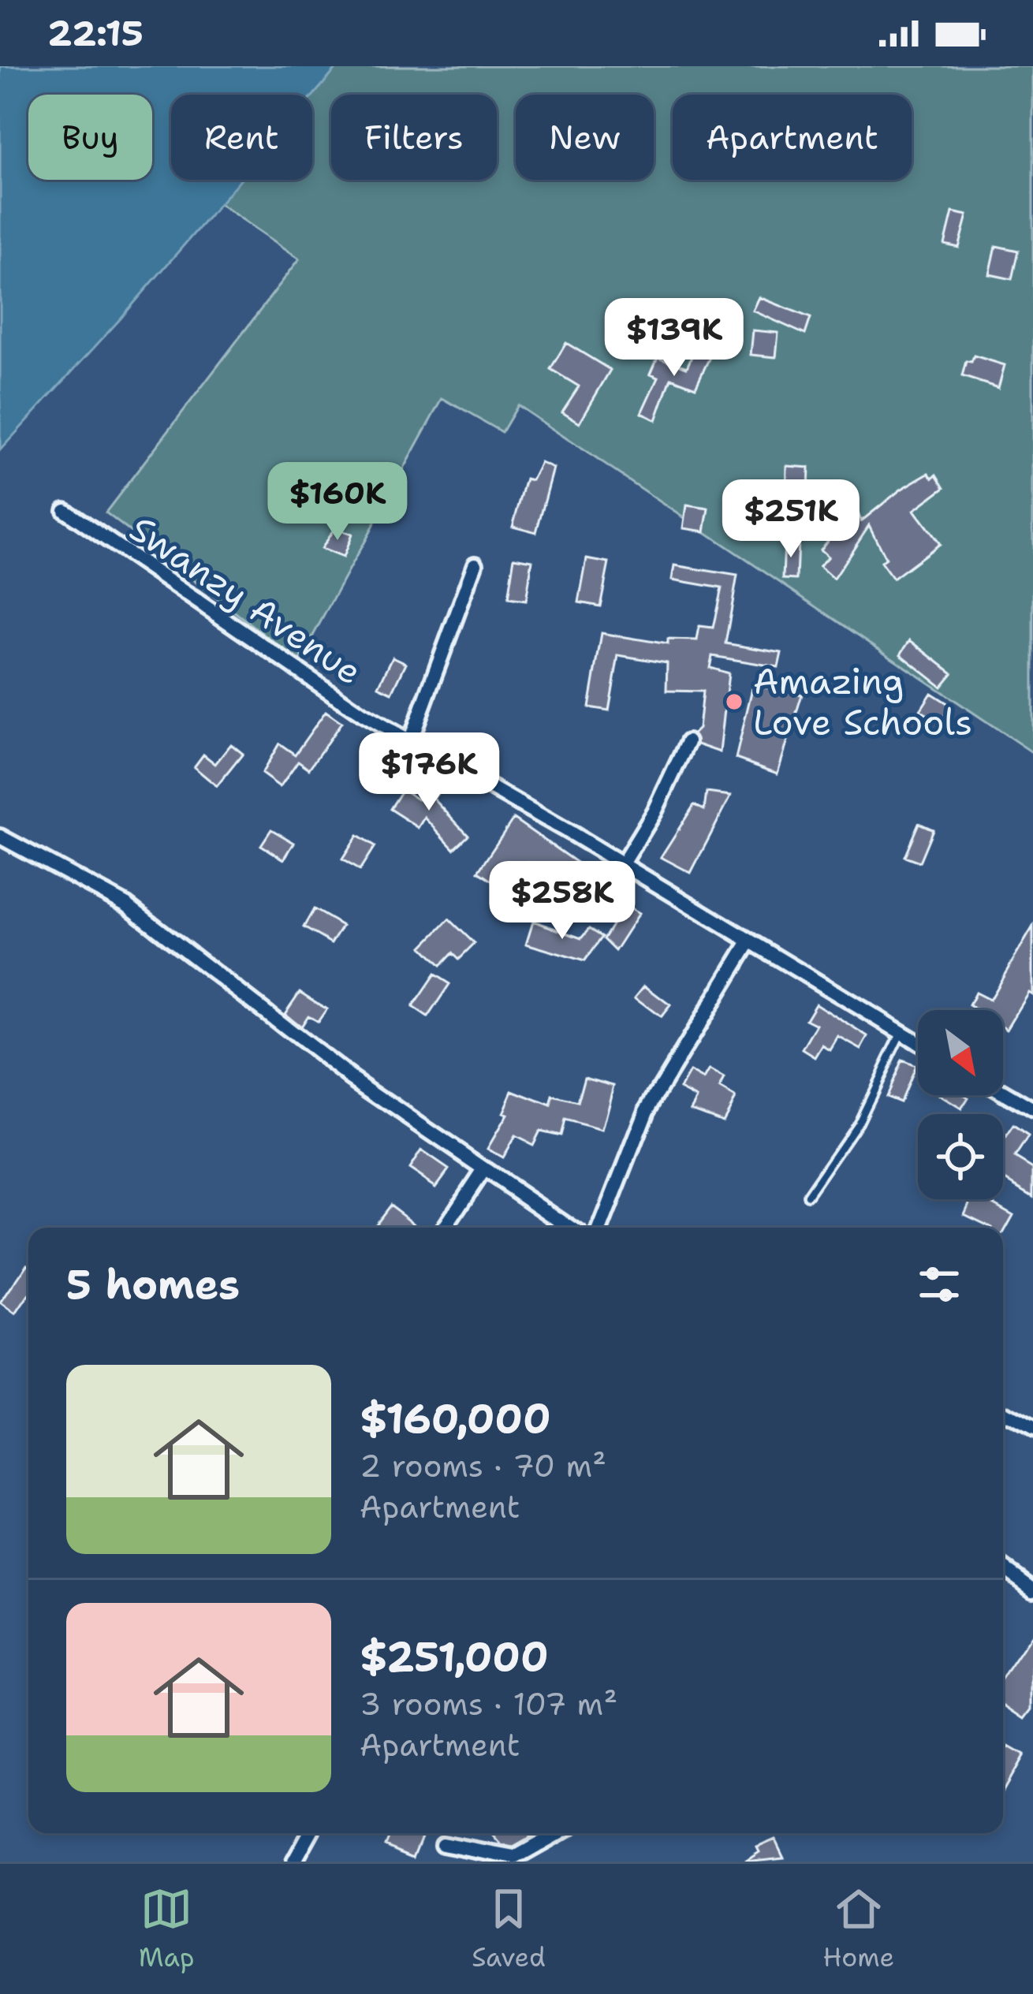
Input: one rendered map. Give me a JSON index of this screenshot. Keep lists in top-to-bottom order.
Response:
{
  "streets": {
    "street": ["Swanzy Avenue"]
  },
  "places": ["Amazing Love Schools"],
  "north": "bottom right",
  "page": {
    "status": "22:15",
    "chip": [
      "Buy",
      "Rent",
      "Filters",
      "New",
      "Apartment"
    ],
    "price": [
      "$139K",
      "$160K",
      "$251K",
      "$176K",
      "$258K"
    ],
    "heading": "5 homes",
    "list": [
      {
        "name": "$160,000",
        "note": "2 rooms · 70 m² · Apartment"
      },
      {
        "name": "$251,000",
        "note": "3 rooms · 107 m² · Apartment"
      }
    ],
    "tabs": ["Map", "Saved", "Home"]
  }
}
